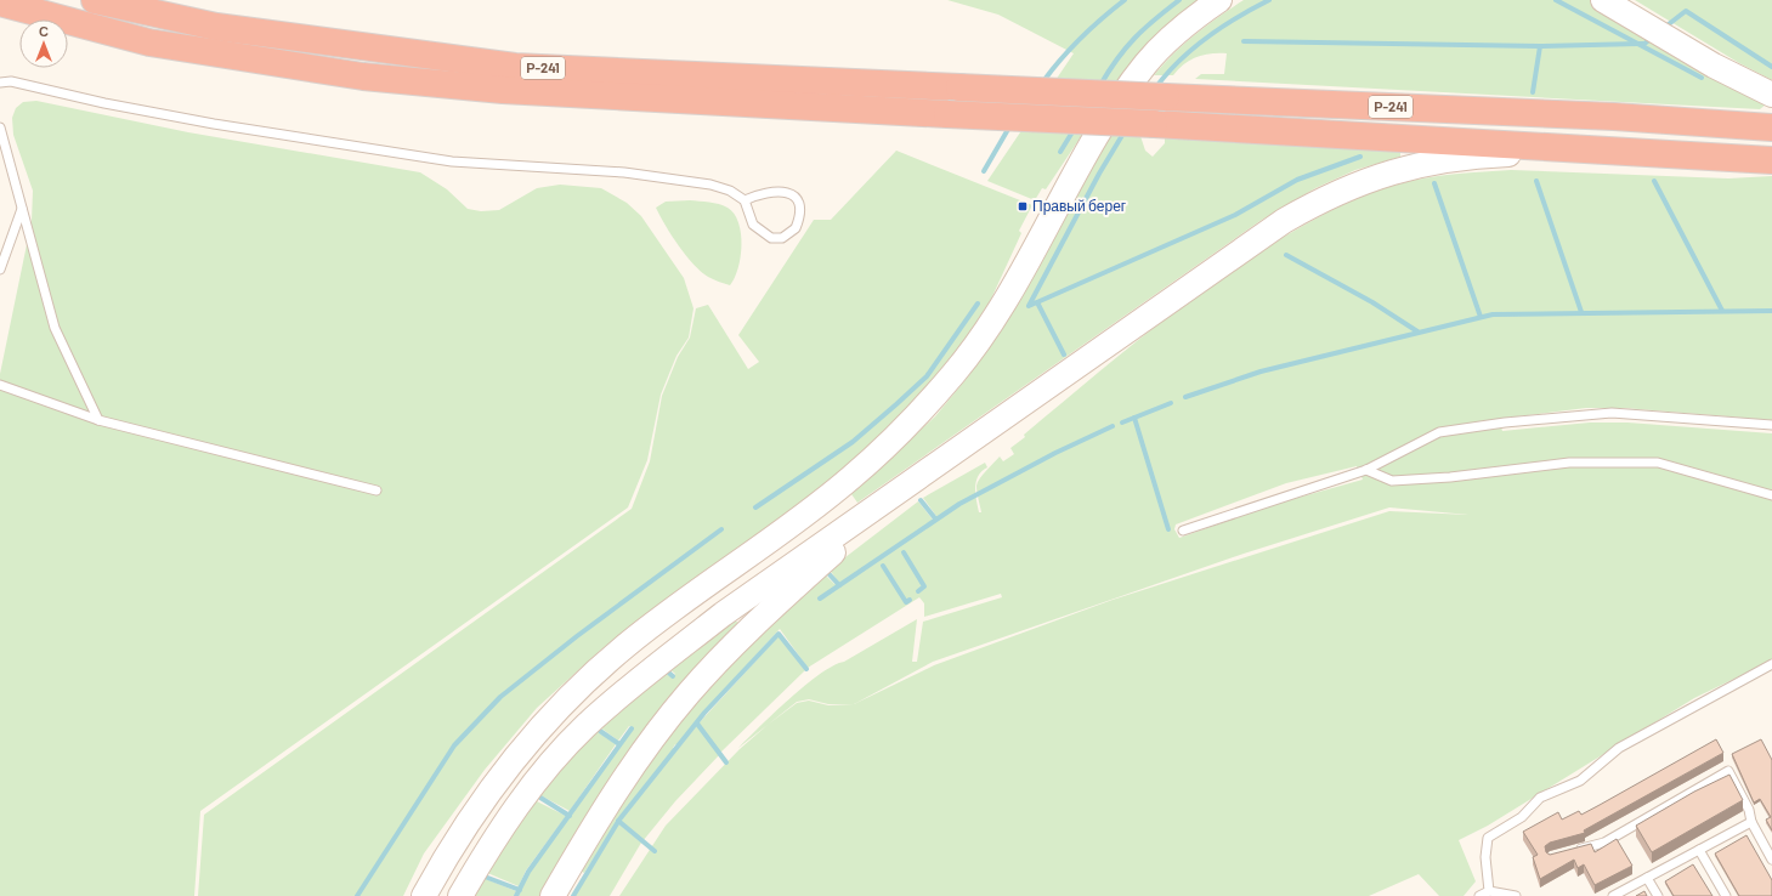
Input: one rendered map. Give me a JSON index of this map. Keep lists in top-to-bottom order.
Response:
{
  "streets": {
    "highway": ["Р-241"]
  },
  "places": {
    "transit": ["Правый берег"]
  },
  "north": "top"
}
